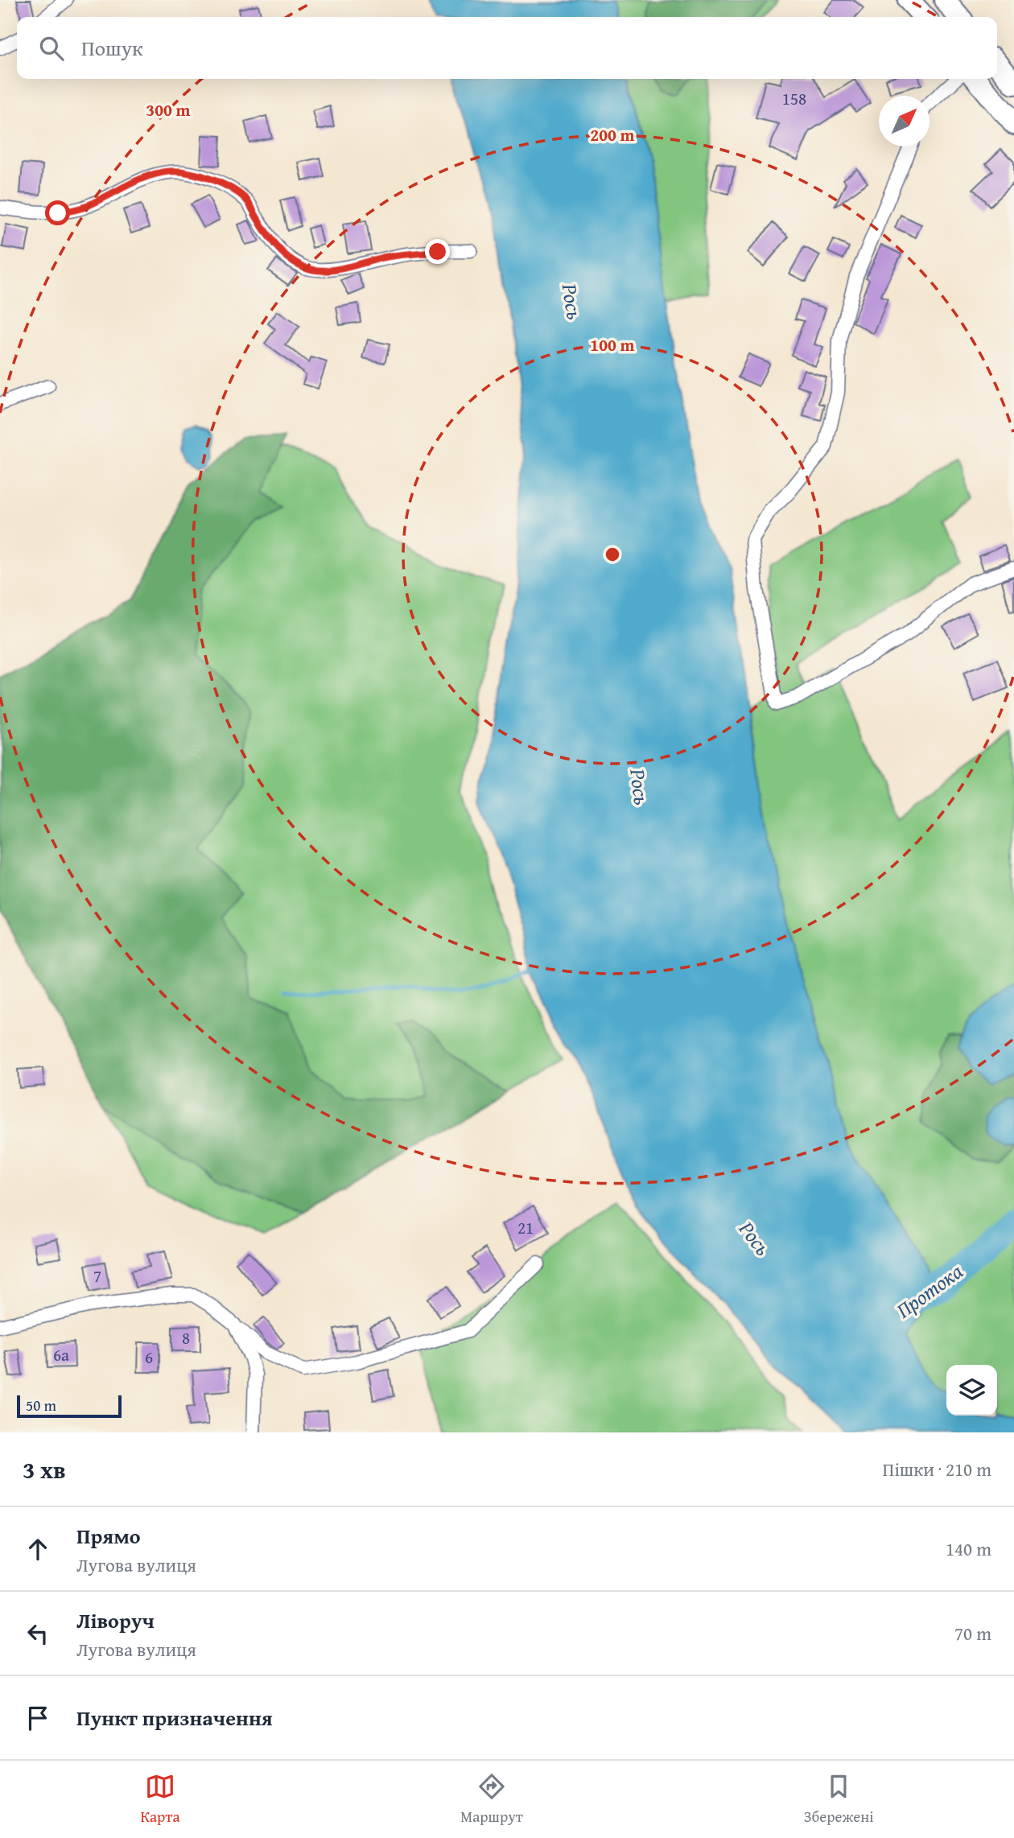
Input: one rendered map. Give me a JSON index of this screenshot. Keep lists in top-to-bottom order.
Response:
{
  "water": ["Рось", "Протока"],
  "house_numbers": [
    "158",
    "21",
    "7",
    "8",
    "6а",
    "6"
  ],
  "scale_bar": "50 m",
  "north": "top right",
  "page": {
    "search": "Пошук",
    "scale": "50 m",
    "heading": ["3 хв", "Пішки · 210 m"],
    "list": [
      ["Прямо", "Лугова вулиця", "140 m"],
      ["Ліворуч", "Лугова вулиця", "70 m"],
      "Пункт призначення"
    ],
    "nav": ["Карта", "Маршрут", "Збережені"]
  },
  "rings": ["300 m", "200 m", "100 m"]
}
